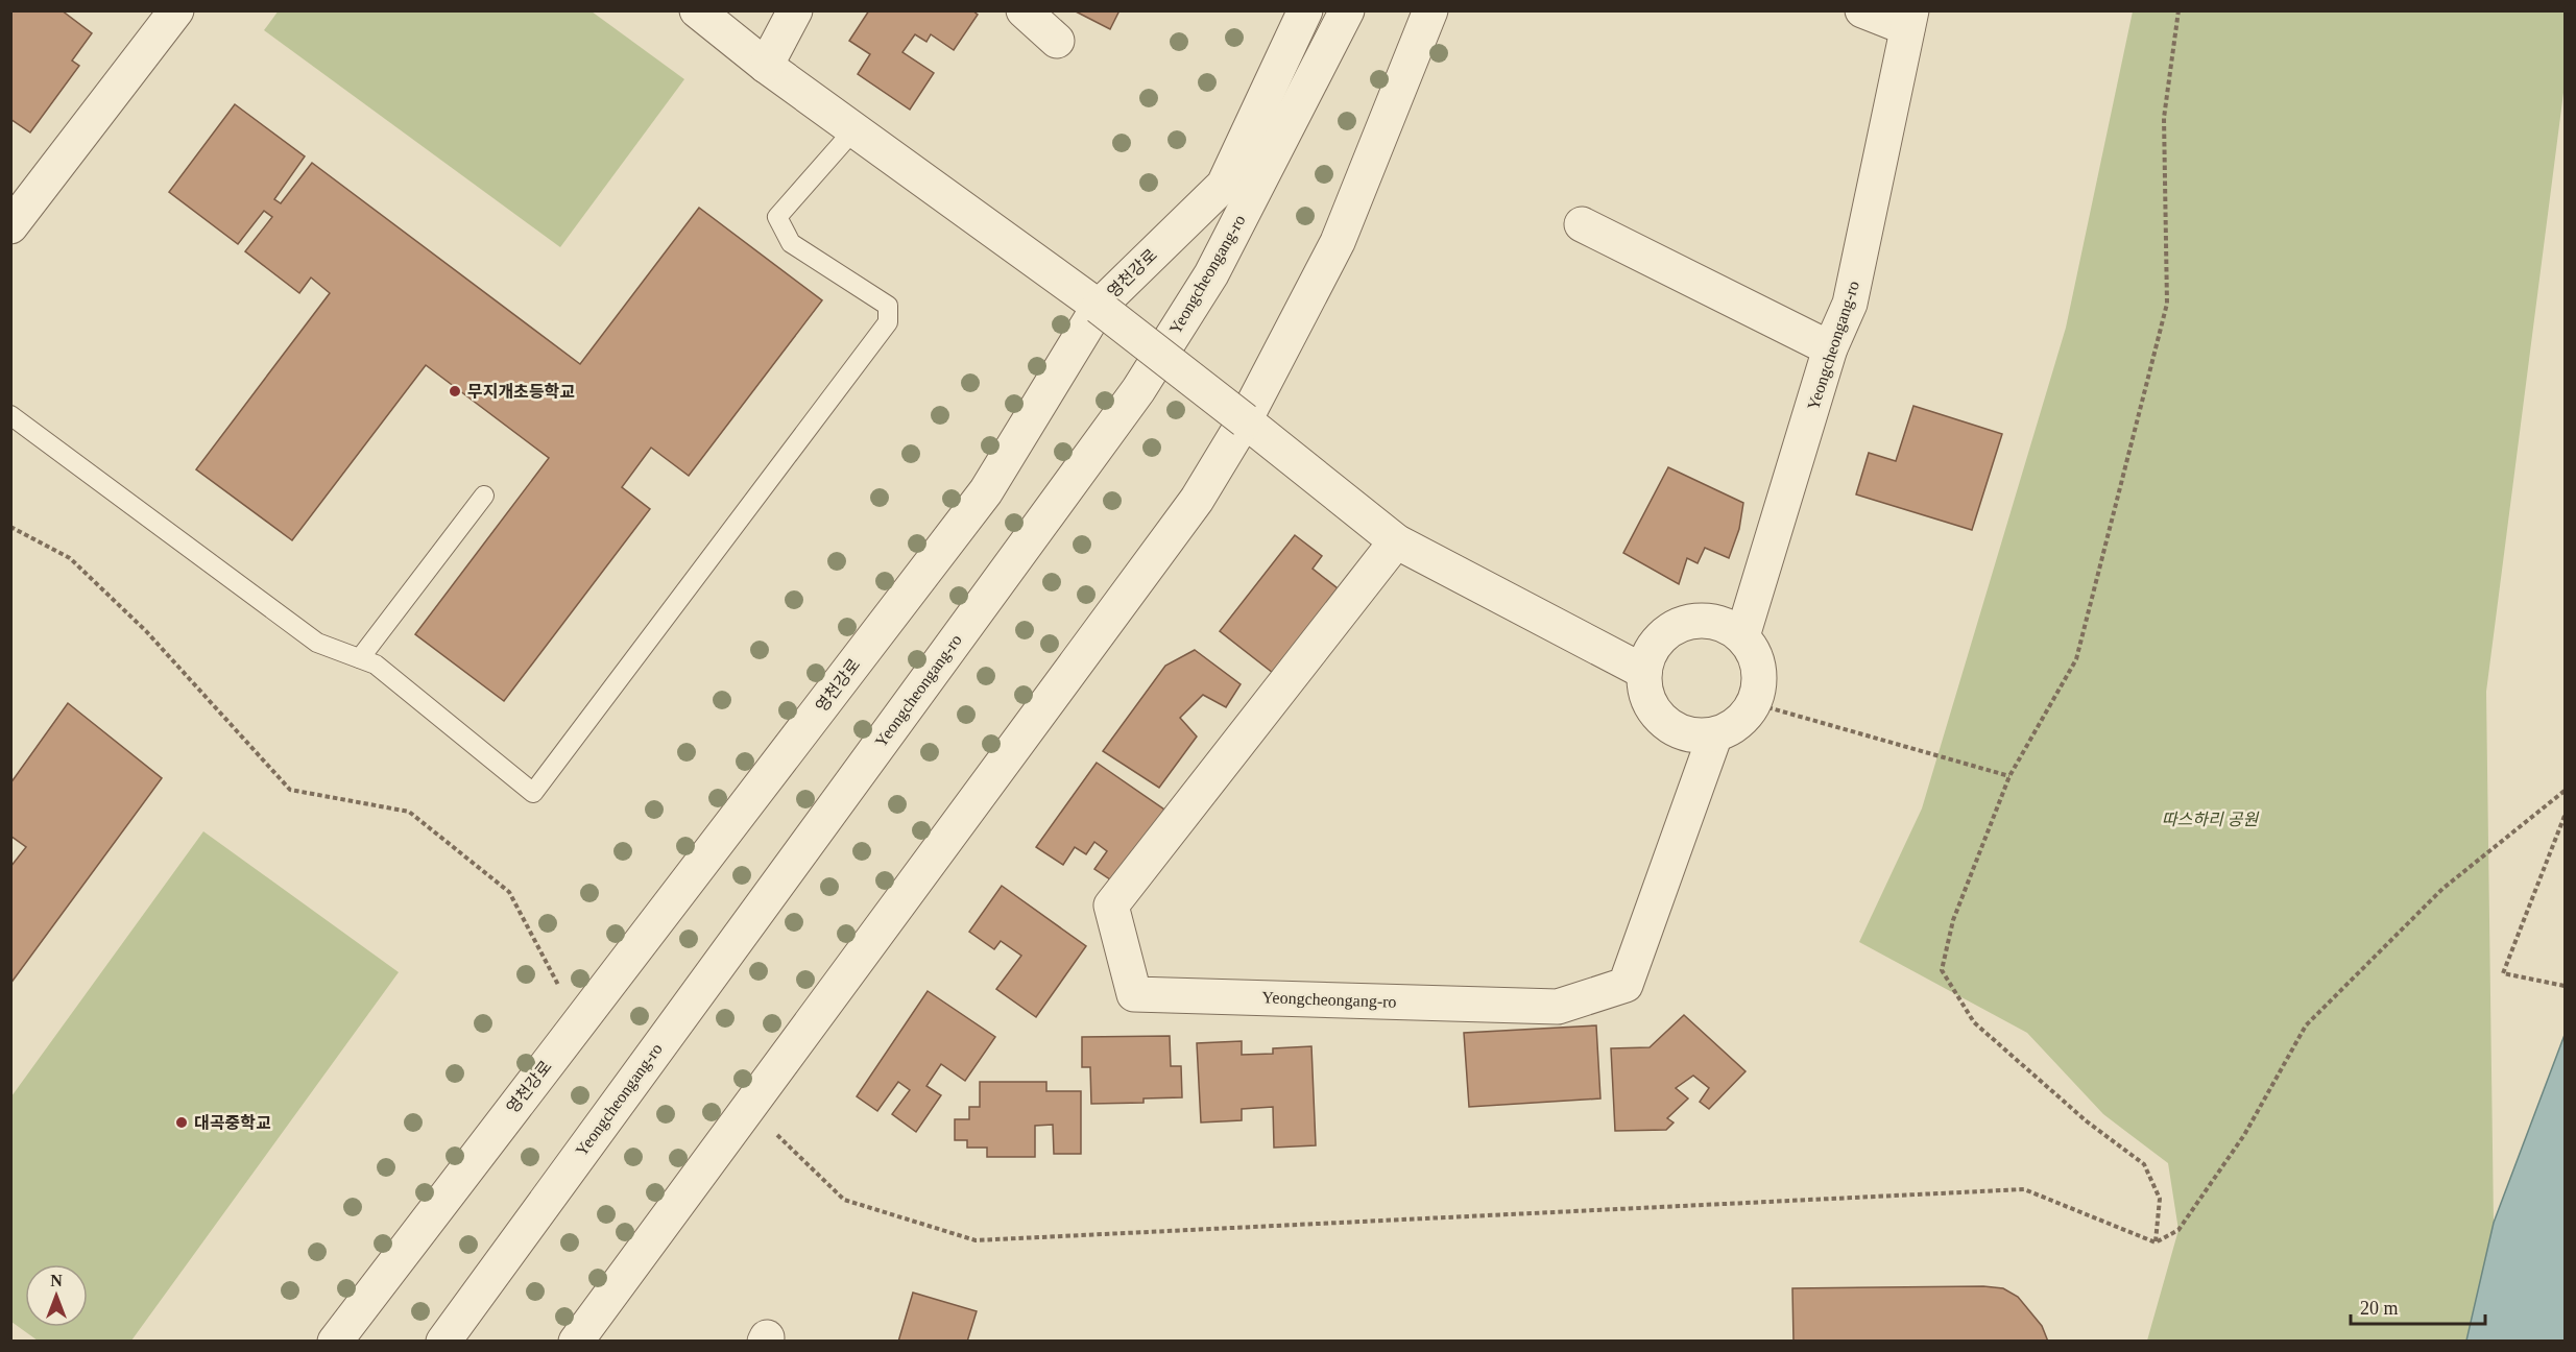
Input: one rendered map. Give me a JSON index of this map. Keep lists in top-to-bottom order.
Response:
{
  "streets": {
    "street": ["영천강로", "Yeongcheongang-ro"]
  },
  "parks": ["따스하리 공원"],
  "places": ["무지개초등학교", "대곡중학교"],
  "scale_bar": "20 m",
  "north": "top"
}
